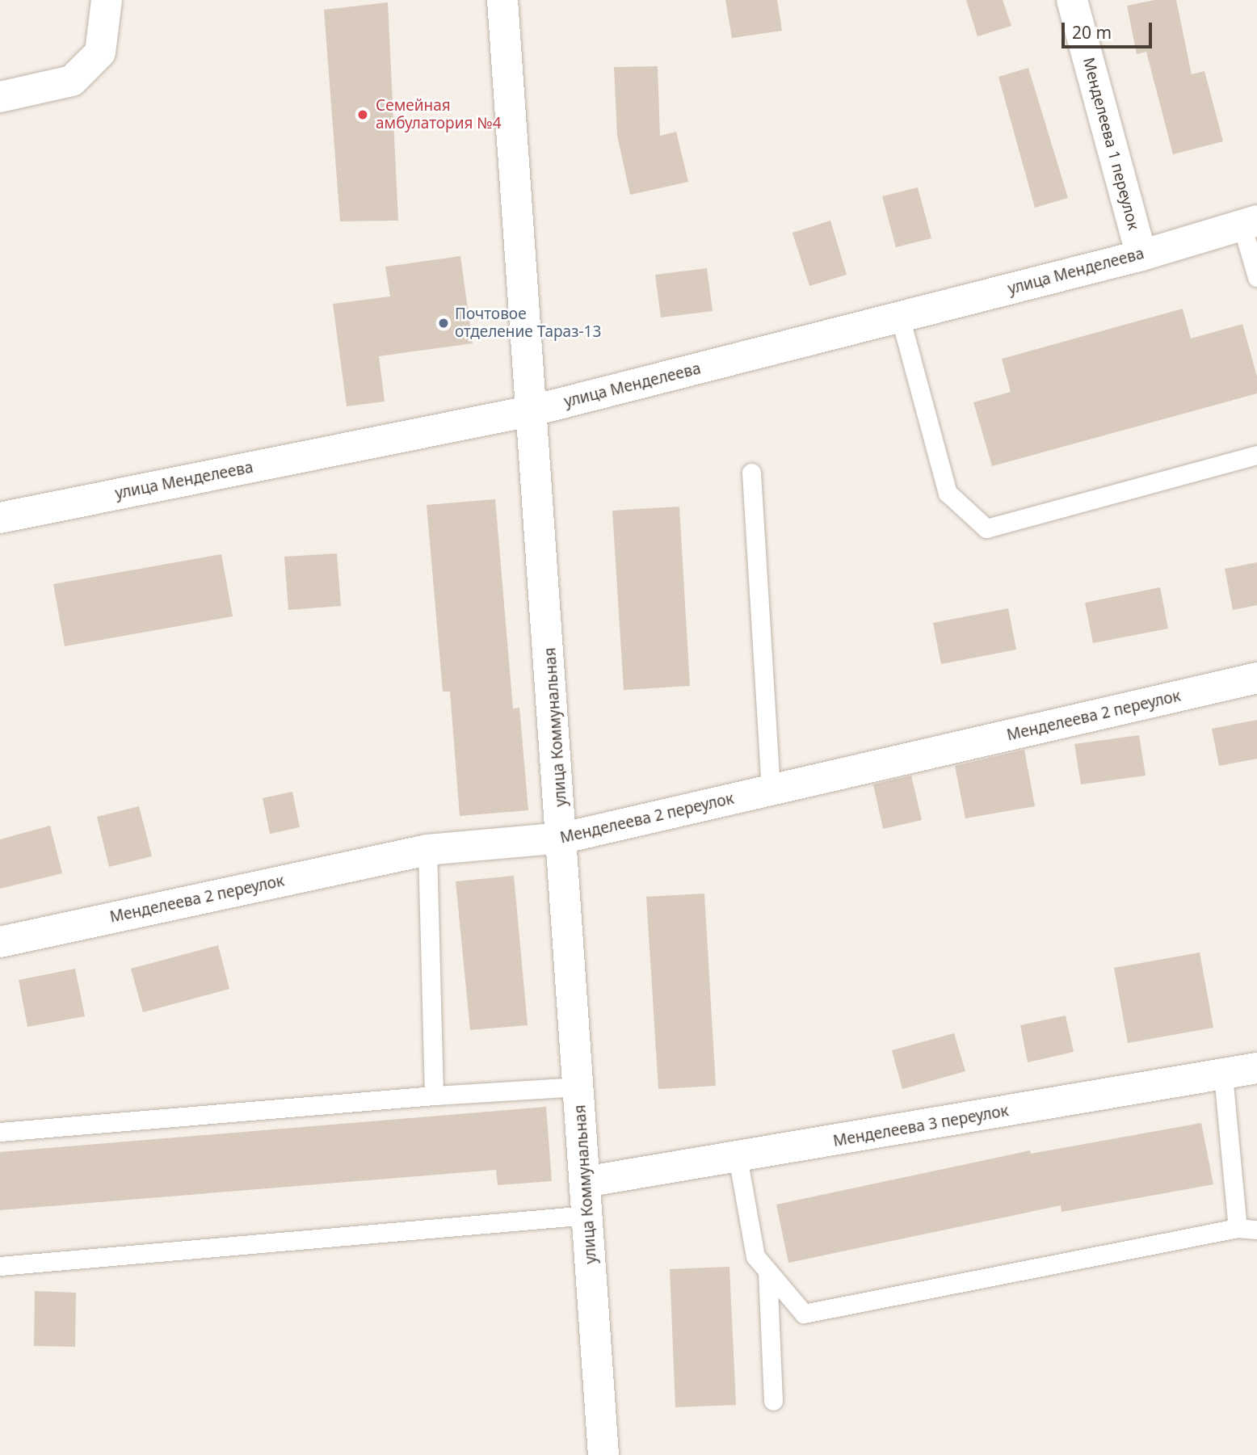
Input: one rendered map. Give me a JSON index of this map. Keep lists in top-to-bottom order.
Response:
{
  "streets": {
    "street": [
      "Менделеева 1 переулок",
      "улица Менделеева",
      "Менделеева 2 переулок",
      "улица Коммунальная",
      "Менделеева 3 переулок"
    ]
  },
  "crossings": [
    ["Менделеева 1 переулок", "улица Менделеева"],
    ["улица Менделеева", "улица Коммунальная"],
    ["Менделеева 2 переулок", "улица Коммунальная"],
    ["улица Коммунальная", "Менделеева 3 переулок"]
  ],
  "places": ["Семейная амбулатория №4", "Почтовое отделение Тараз-13"],
  "scale_bar": "20 m"
}
